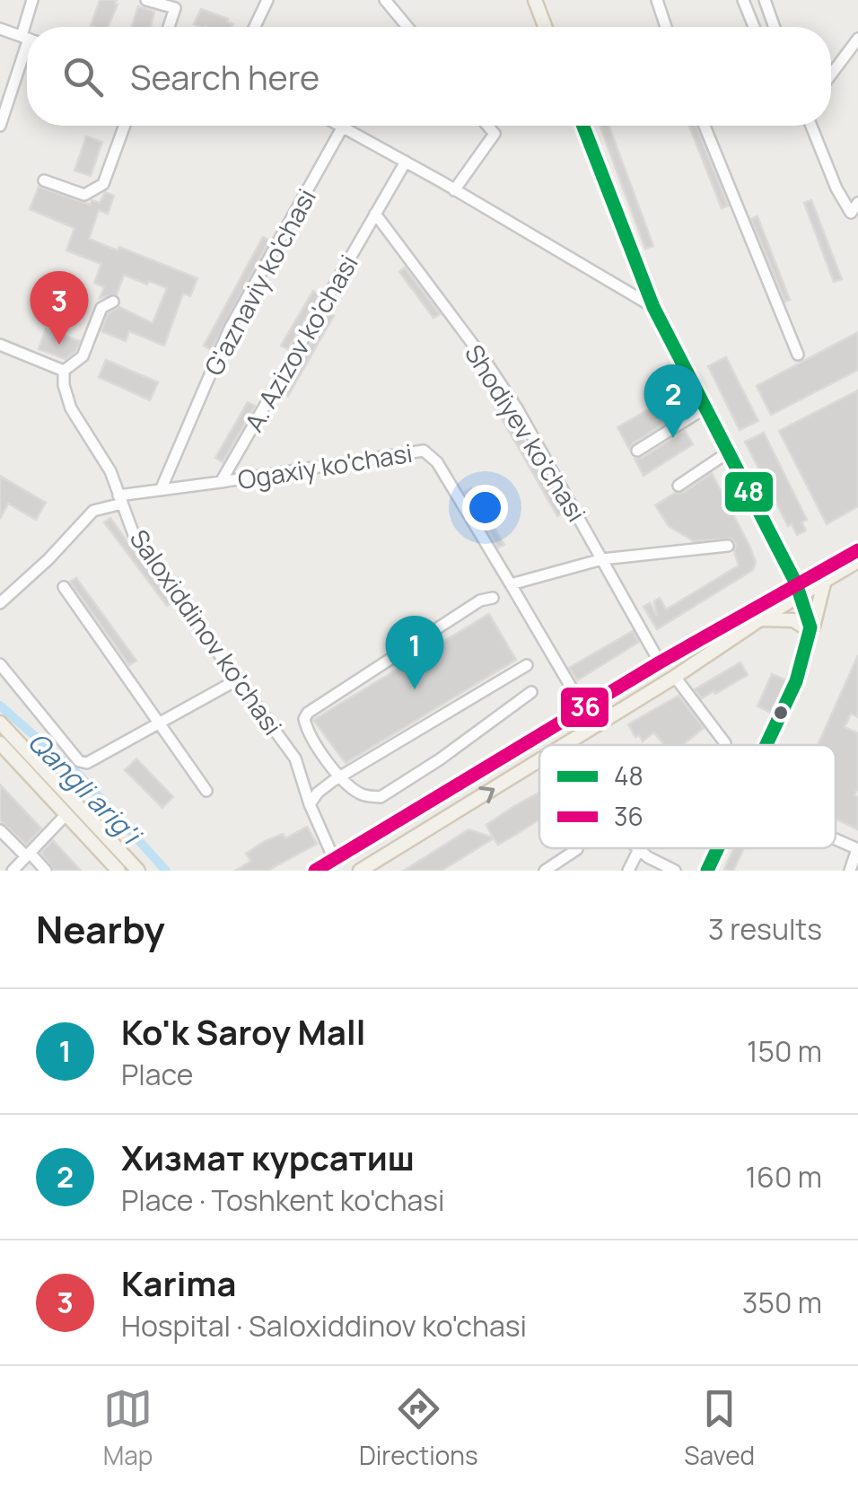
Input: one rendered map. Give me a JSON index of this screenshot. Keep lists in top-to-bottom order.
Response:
{
  "streets": {
    "street": [
      "G'aznaviy ko'chasi",
      "A. Azizov ko'chasi",
      "Shodiyev ko'chasi",
      "Ogaxiy ko'chasi",
      "Saloxiddinov ko'chasi"
    ]
  },
  "crossings": [
    ["A. Azizov ko'chasi", "Shodiyev ko'chasi"],
    ["A. Azizov ko'chasi", "Ogaxiy ko'chasi"]
  ],
  "water": ["Qangli arig'i"],
  "lines": ["transit line 48", "transit line 36"],
  "legend": ["48", "36"],
  "page": {
    "search": "Search here",
    "pins": ["3", "2", "1"],
    "heading": ["Nearby", "3 results"],
    "list": [
      {
        "mark": "1",
        "name": "Ko'k Saroy Mall",
        "note": "Place",
        "value": "150 m"
      },
      {
        "mark": "2",
        "name": "Хизмат курсатиш",
        "note": "Place · Toshkent ko'chasi",
        "value": "160 m"
      },
      {
        "mark": "3",
        "name": "Karima",
        "note": "Hospital · Saloxiddinov ko'chasi",
        "value": "350 m"
      }
    ],
    "nav": ["Map", "Directions", "Saved"]
  }
}
